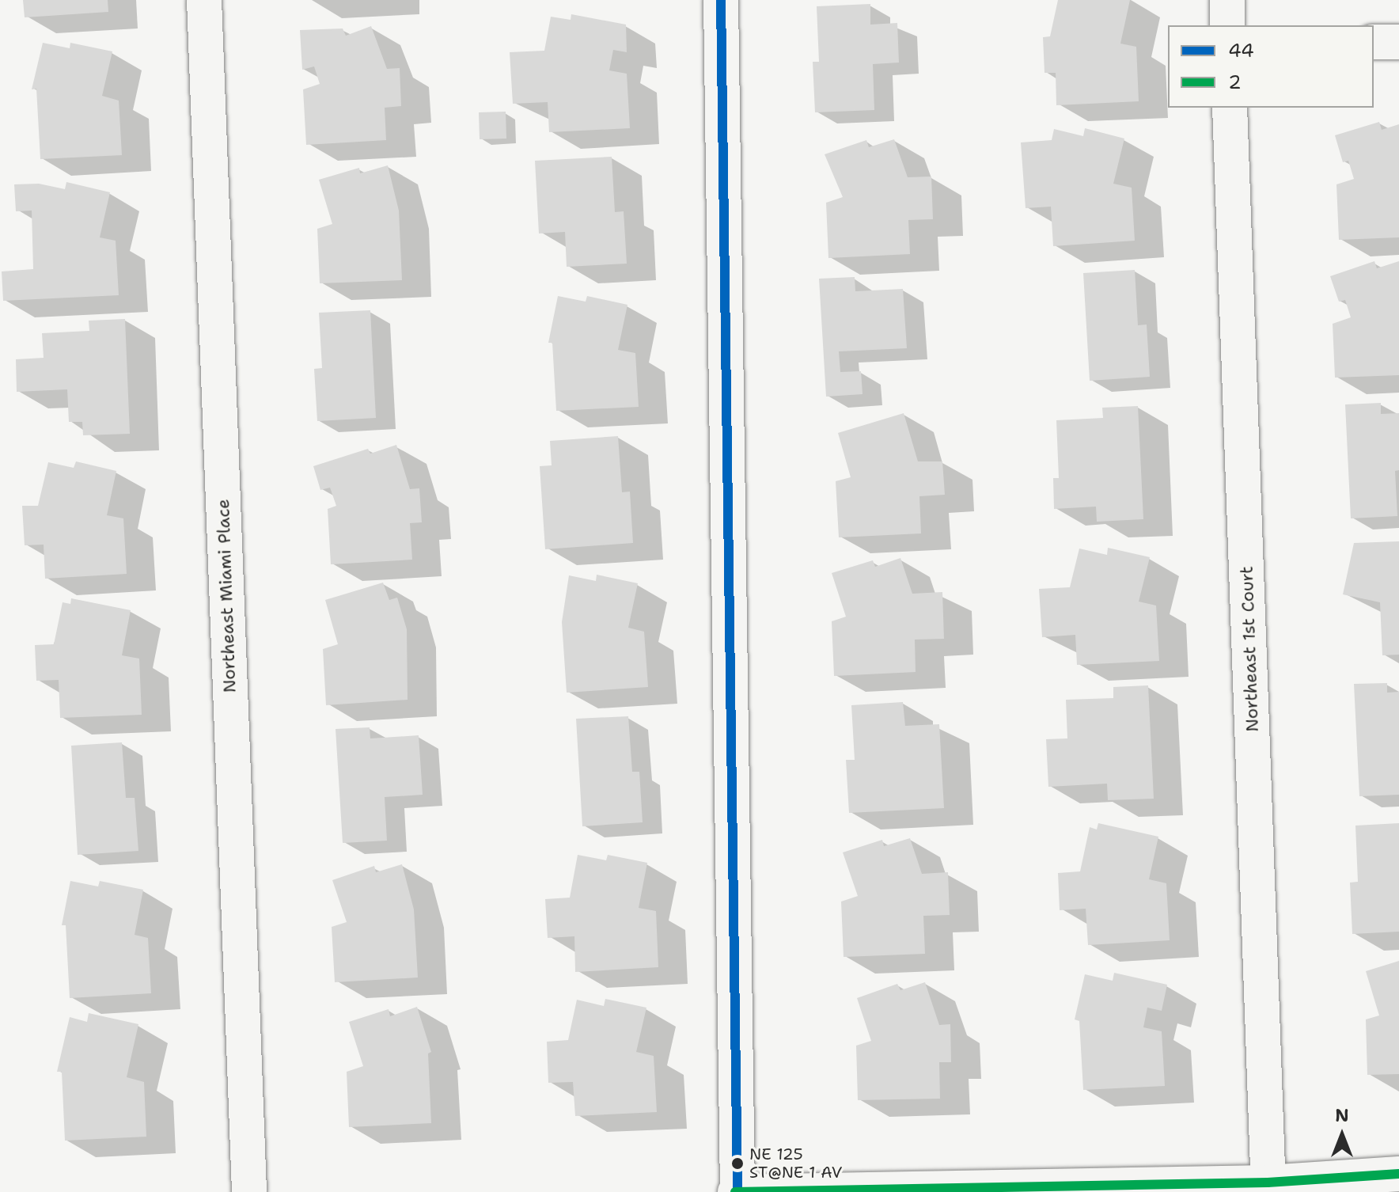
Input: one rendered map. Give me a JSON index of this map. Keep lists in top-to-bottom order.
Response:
{
  "streets": {
    "street": ["Northeast Miami Place", "Northeast 1st Court"]
  },
  "places": ["NE 125 ST@NE 1 AV"],
  "lines": ["transit line 44", "transit line 2"],
  "legend": ["44", "2"],
  "north": "top"
}
